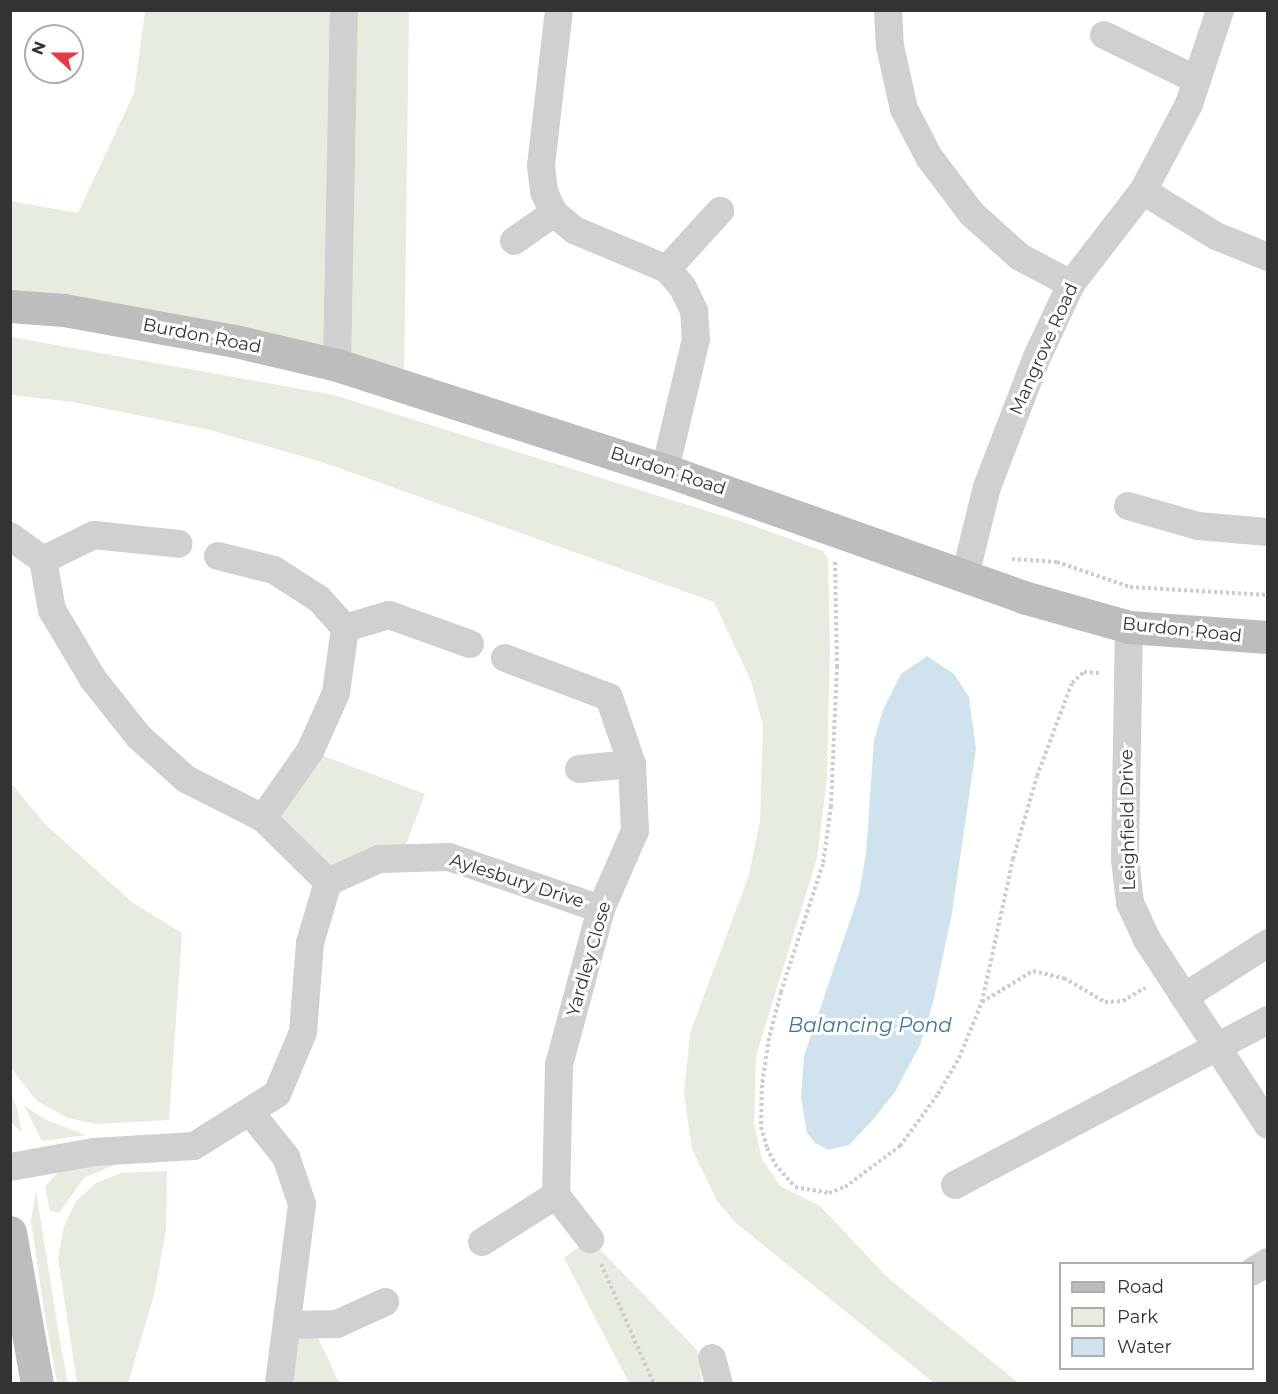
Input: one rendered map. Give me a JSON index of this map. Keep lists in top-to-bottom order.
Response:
{
  "streets": {
    "street": [
      "Burdon Road",
      "Mangrove Road",
      "Leighfield Drive",
      "Aylesbury Drive",
      "Yardley Close"
    ]
  },
  "crossings": [
    ["Burdon Road", "Mangrove Road"],
    ["Burdon Road", "Leighfield Drive"],
    ["Aylesbury Drive", "Yardley Close"]
  ],
  "water": ["Balancing Pond"],
  "legend": ["Road", "Park", "Water"],
  "north": "left"
}
